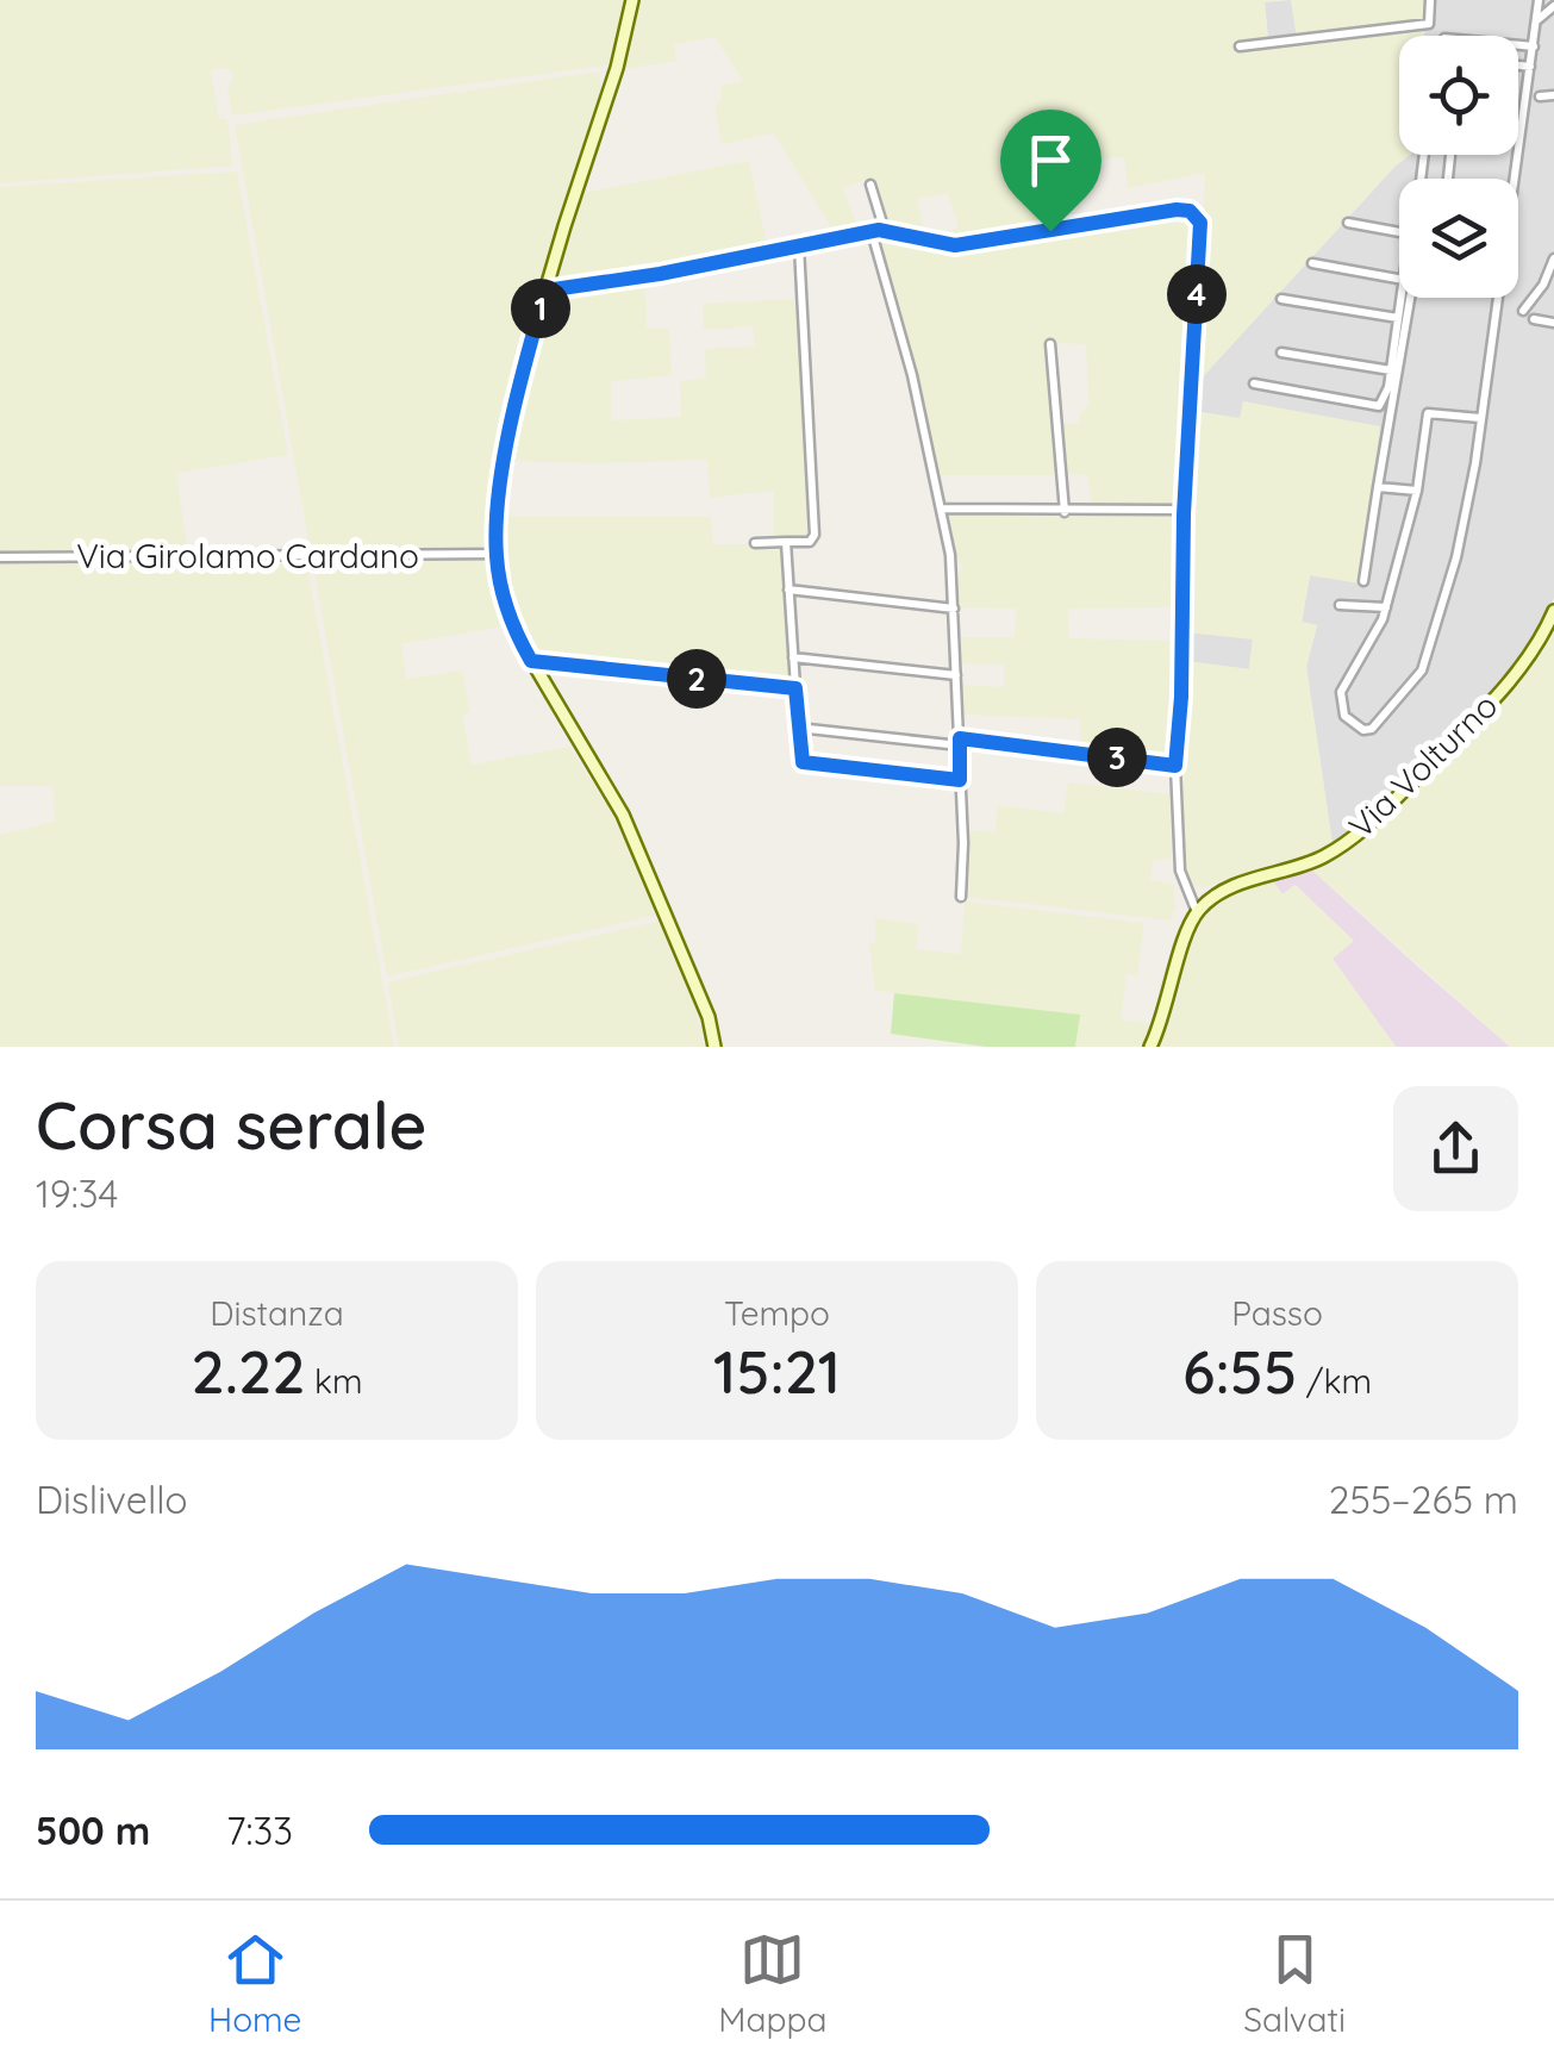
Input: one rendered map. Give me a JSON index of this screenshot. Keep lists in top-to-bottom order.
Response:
{
  "streets": {
    "main road": ["Via Volturno"],
    "street": ["Via Girolamo Cardano"]
  },
  "page": {
    "pins": [
      "4",
      "1",
      "2",
      "3"
    ],
    "heading": ["Corsa serale", "19:34"],
    "stats": [
      ["Distanza", "2.22 km"],
      ["Tempo", "15:21"],
      ["Passo", "6:55 /km"]
    ],
    "chart": ["Dislivello", "255–265 m"],
    "list": [
      {
        "name": "500 m",
        "note": "7:33"
      }
    ],
    "tabs": ["Home", "Mappa", "Salvati"]
  }
}
